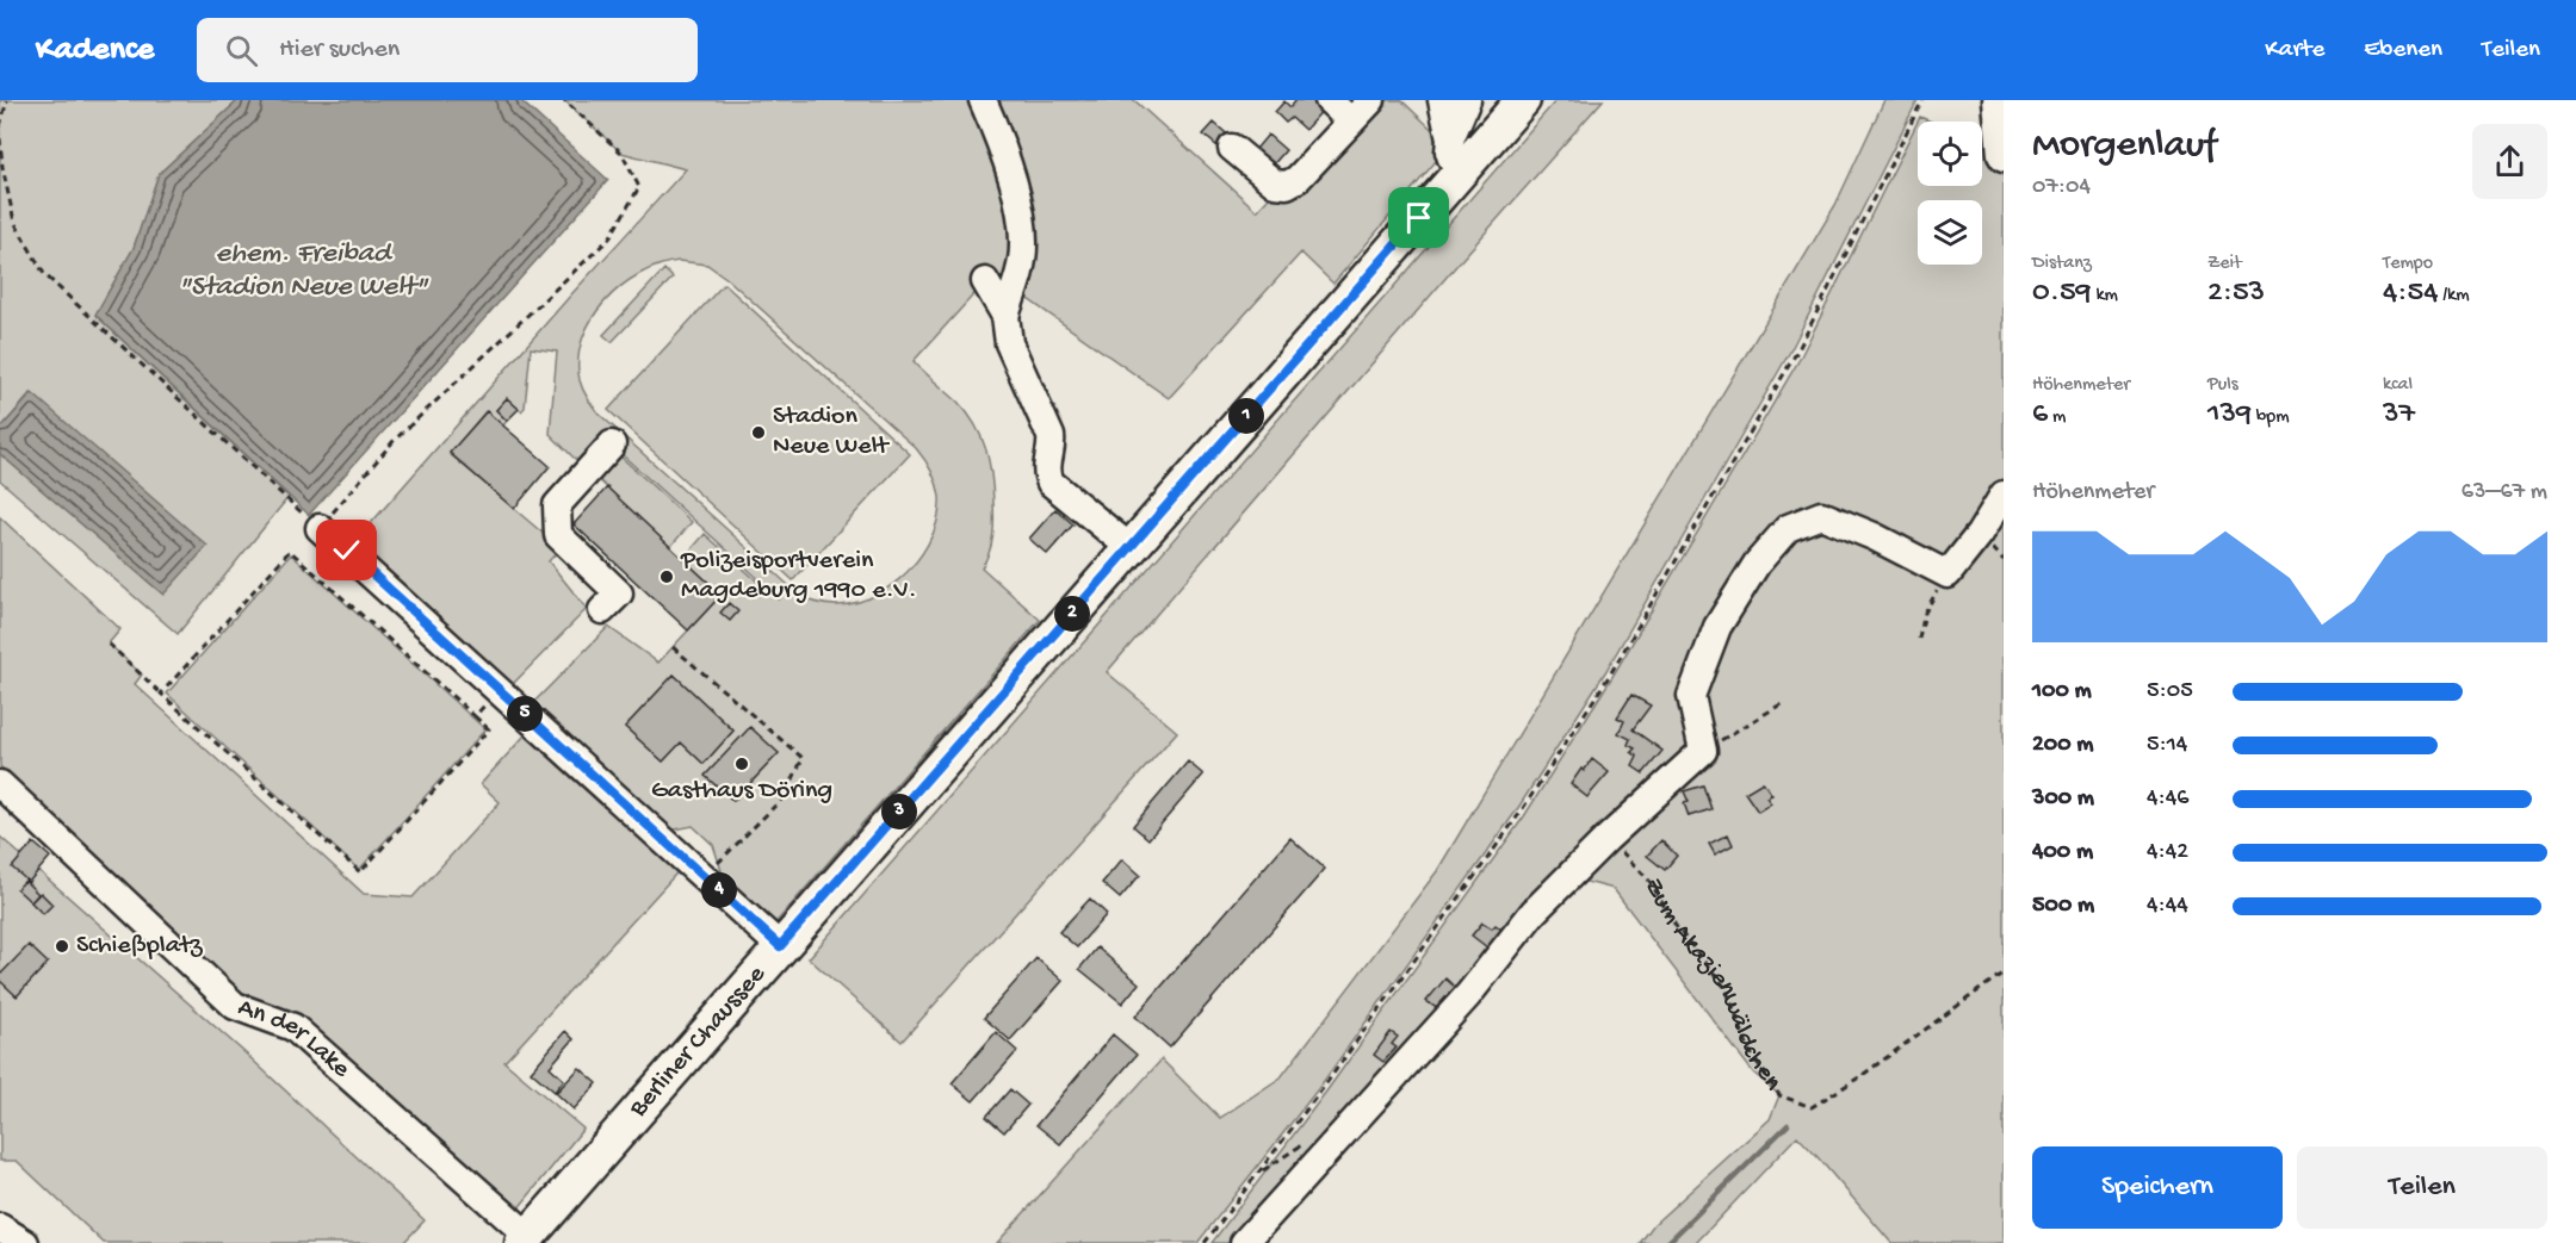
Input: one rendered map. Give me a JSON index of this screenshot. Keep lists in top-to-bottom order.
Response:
{
  "streets": {
    "main road": ["Berliner Chaussee"],
    "street": ["An der Lake"],
    "path": ["Zum Akazienwäldchen"]
  },
  "crossings": [
    ["An der Lake", "Berliner Chaussee"]
  ],
  "water": ["ehem. Freibad \"Stadion Neue Welt\""],
  "places": [
    "Stadion Neue Welt",
    "Polizeisportverein Magdeburg 1990 e.V.",
    "Gasthaus Döring",
    "Schießplatz"
  ],
  "page": {
    "header": "Kadence",
    "search": "Hier suchen",
    "nav": ["Karte", "Ebenen", "Teilen"],
    "heading": ["Morgenlauf", "07:04"],
    "stats": [
      ["Distanz", "0.59 km"],
      ["Zeit", "2:53"],
      ["Tempo", "4:54 /km"],
      ["Höhenmeter", "6 m"],
      ["Puls", "139 bpm"],
      ["kcal", "37"]
    ],
    "pins": [
      "1",
      "2",
      "5",
      "3",
      "4"
    ],
    "chart": ["Höhenmeter", "63–67 m"],
    "list": [
      {
        "name": "100 m",
        "note": "5:05"
      },
      {
        "name": "200 m",
        "note": "5:14"
      },
      {
        "name": "300 m",
        "note": "4:46"
      },
      {
        "name": "400 m",
        "note": "4:42"
      },
      {
        "name": "500 m",
        "note": "4:44"
      }
    ],
    "buttons": ["Speichern", "Teilen"]
  }
}
